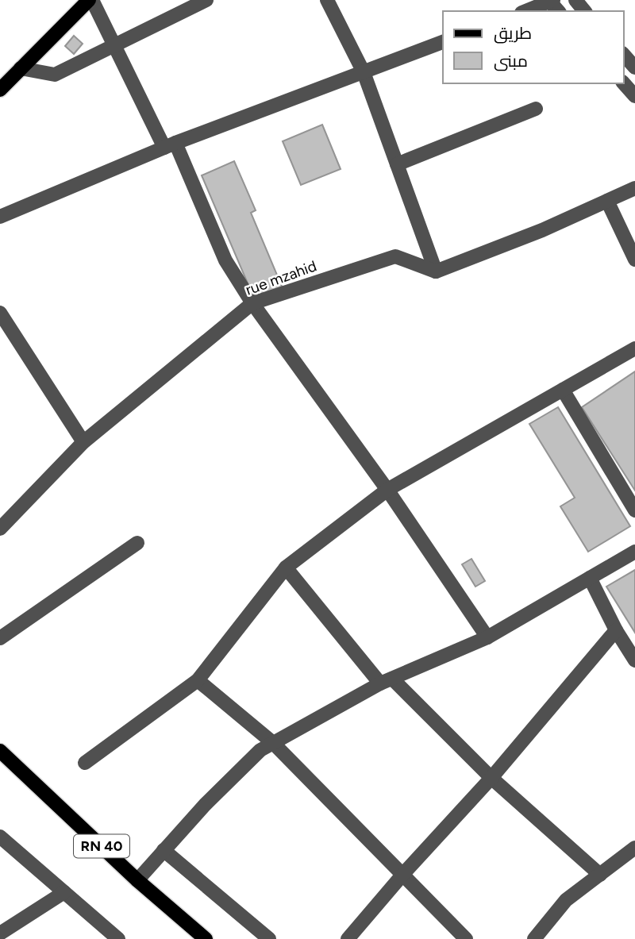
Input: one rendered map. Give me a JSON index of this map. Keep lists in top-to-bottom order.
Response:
{
  "streets": {
    "main road": ["RN 40"],
    "street": ["rue mzahid"]
  },
  "legend": ["طريق", "مبنى"]
}
